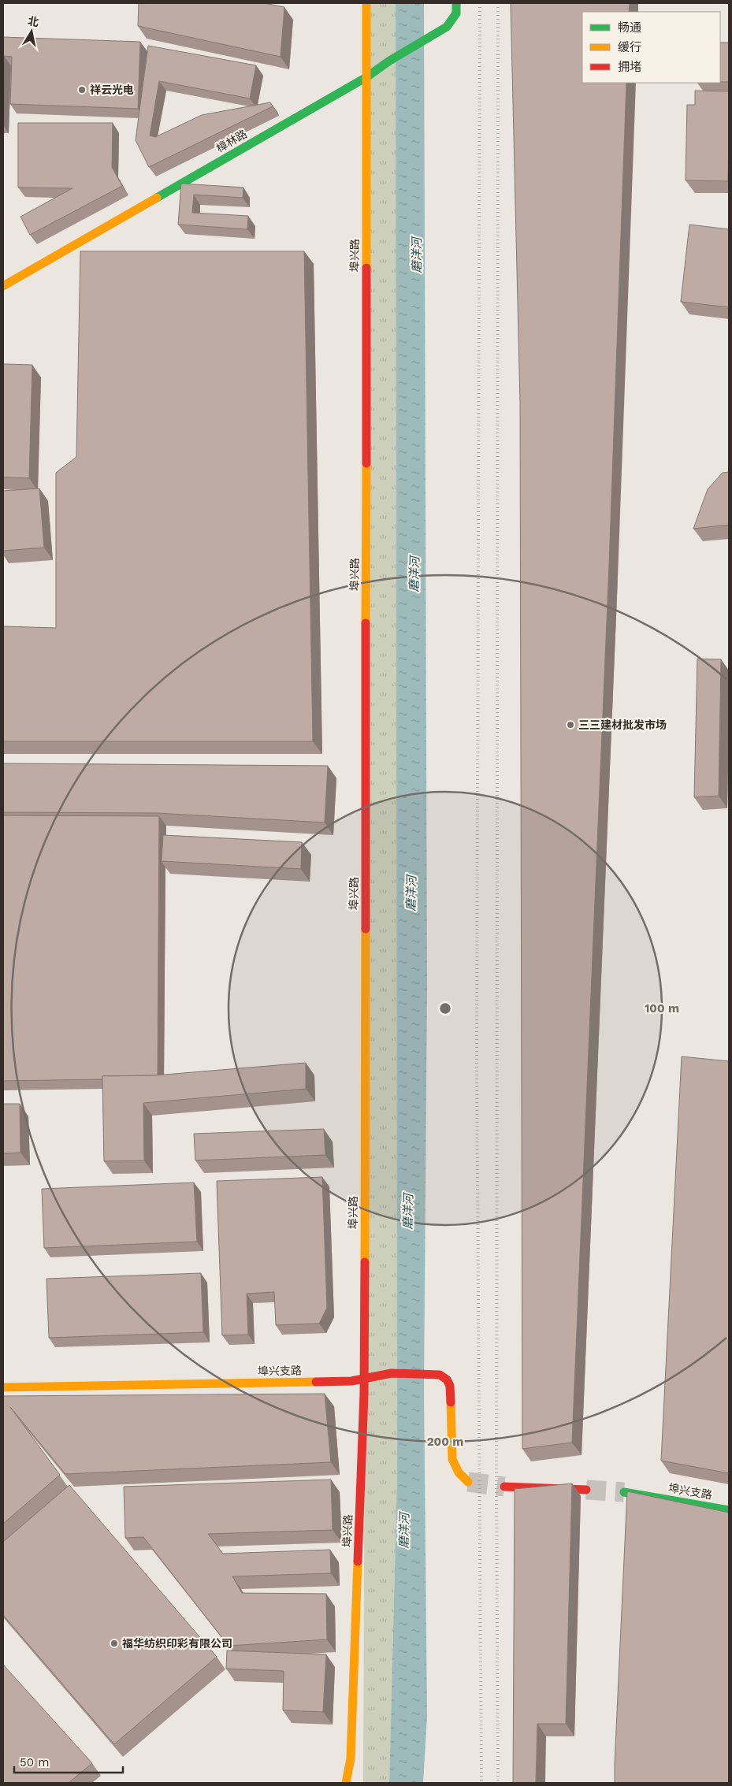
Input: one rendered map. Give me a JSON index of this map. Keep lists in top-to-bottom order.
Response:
{
  "streets": {
    "street": ["樟林路", "埠兴路", "埠兴支路"]
  },
  "crossings": [
    ["樟林路", "埠兴路"],
    ["埠兴路", "埠兴支路"]
  ],
  "water": ["磨洋河"],
  "places": ["祥云光电", "三三建材批发市场", "福华纺织印彩有限公司"],
  "legend": ["畅通", "缓行", "拥堵"],
  "scale_bar": "50 m",
  "north": "top",
  "rings": ["100 m", "200 m"]
}
